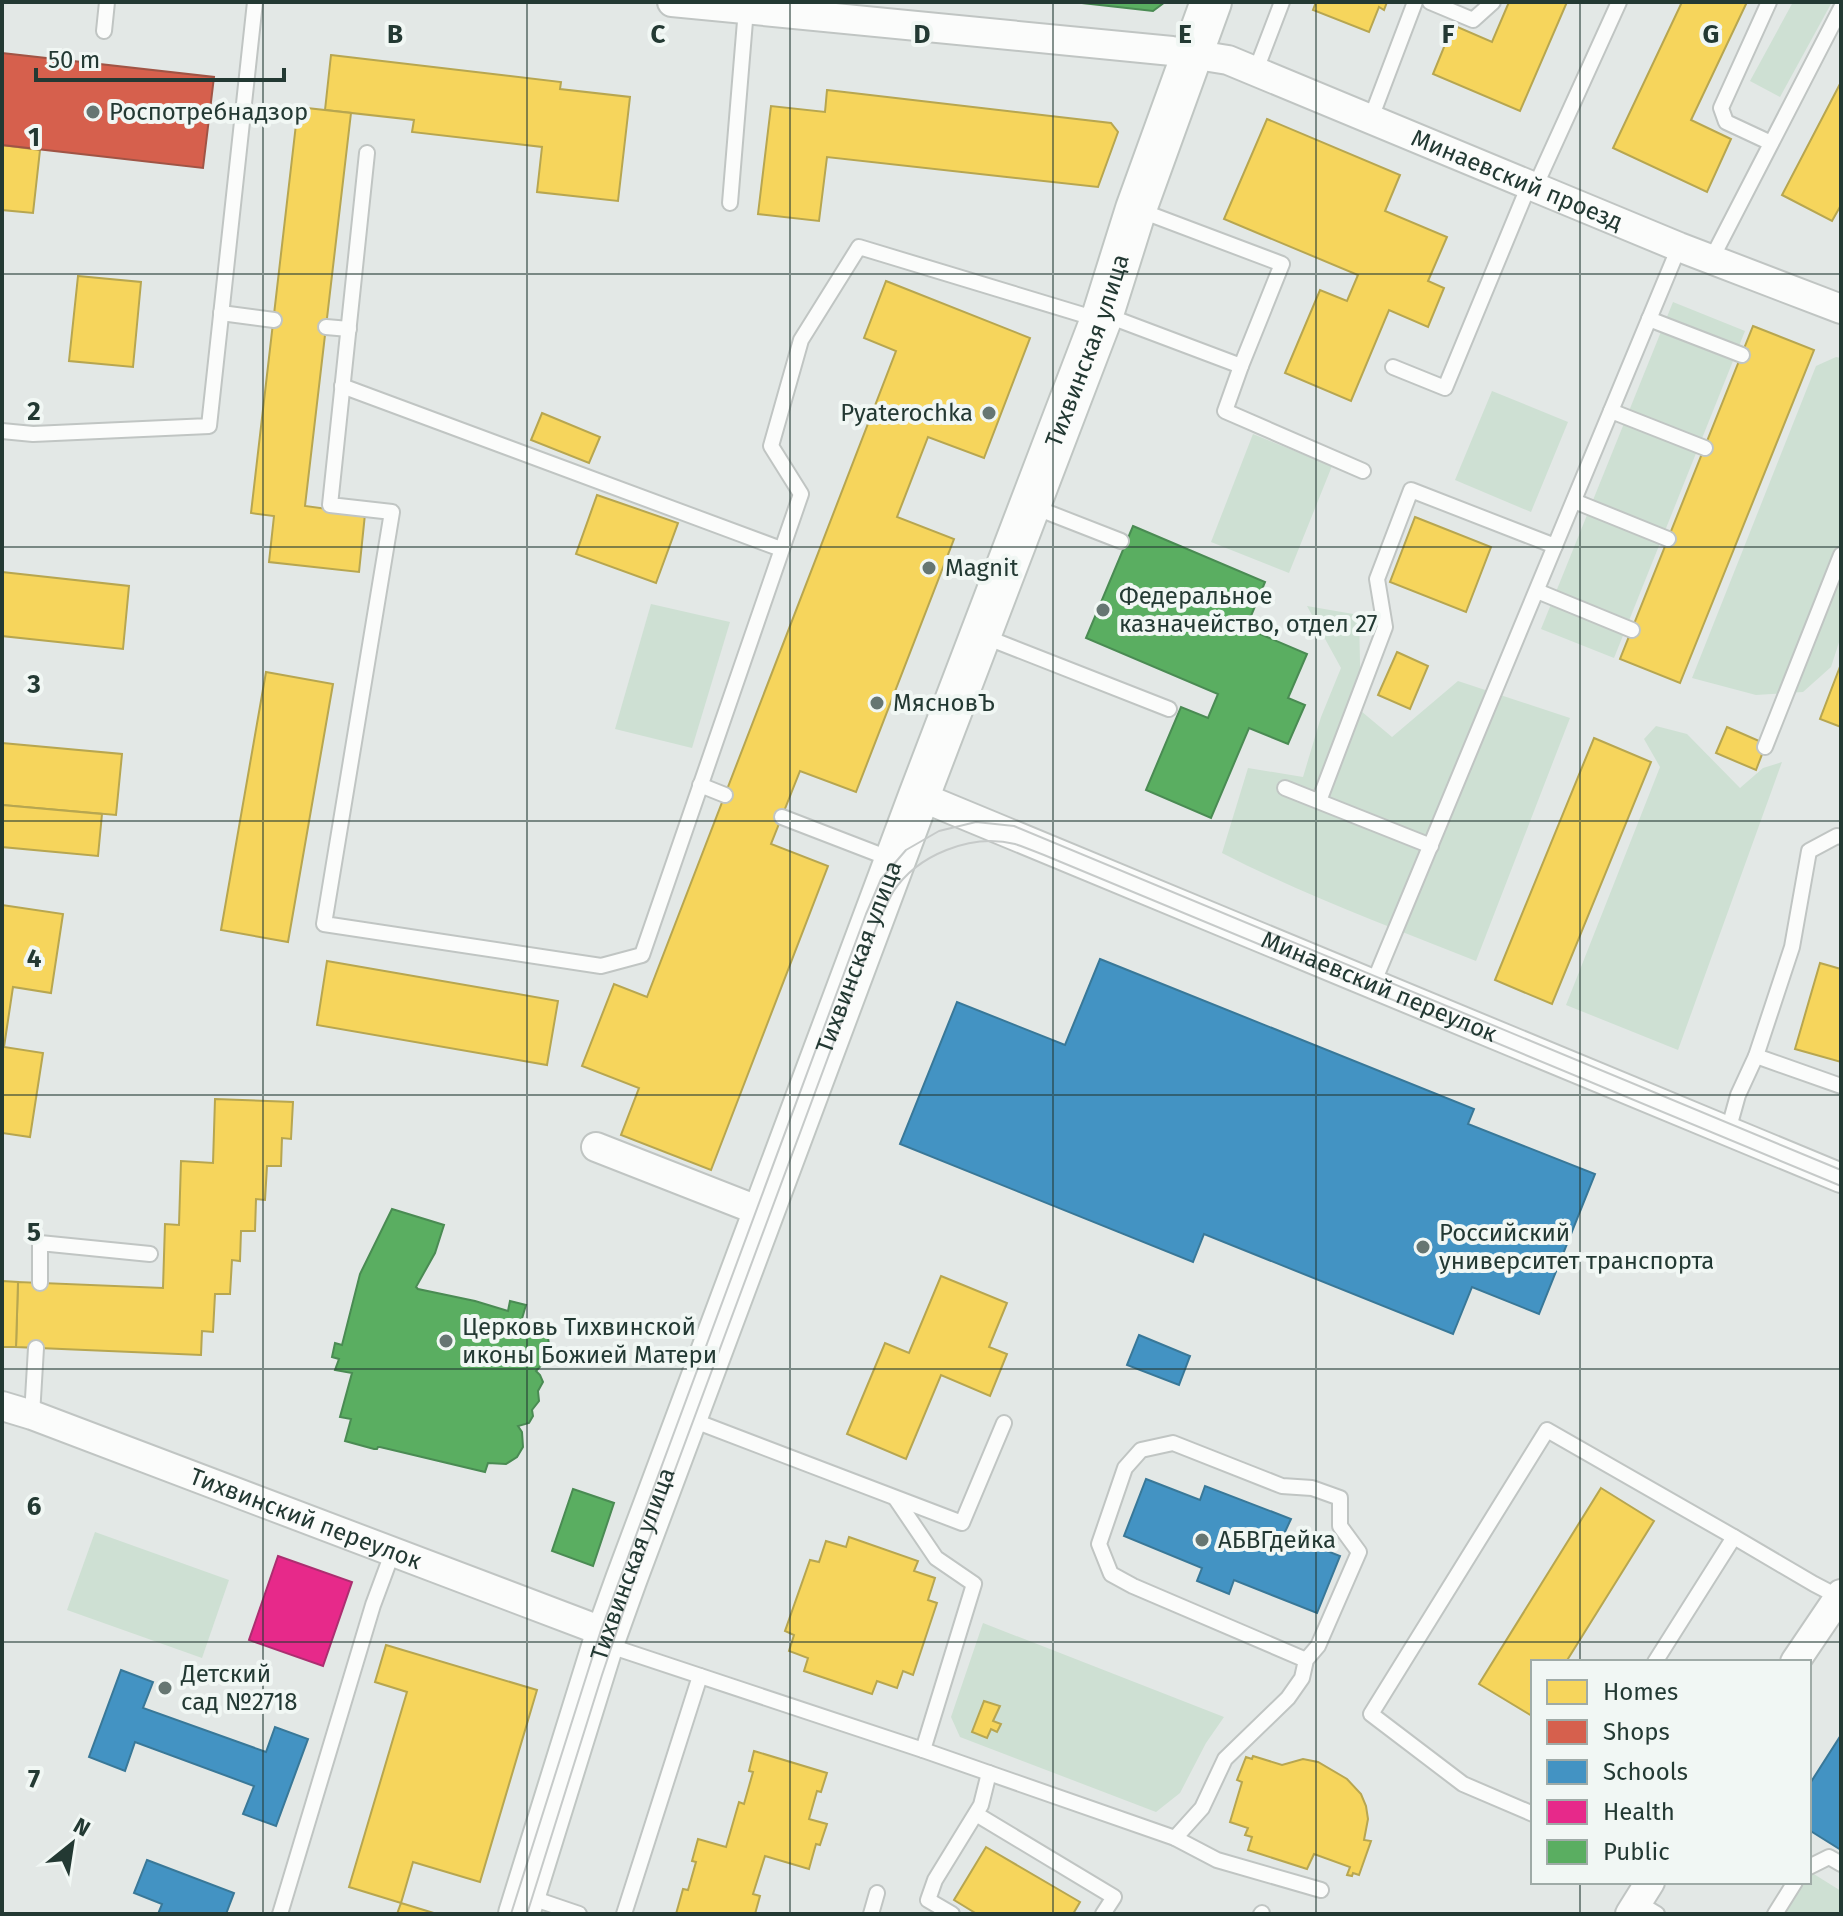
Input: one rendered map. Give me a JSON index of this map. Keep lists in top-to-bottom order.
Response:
{
  "streets": {
    "street": [
      "Минаевский проезд",
      "Тихвинская улица",
      "Минаевский переулок",
      "Тихвинский переулок"
    ]
  },
  "crossings": [
    ["Минаевский проезд", "Тихвинская улица"],
    ["Тихвинская улица", "Минаевский переулок"],
    ["Тихвинская улица", "Тихвинский переулок"]
  ],
  "places": [
    "Роспотребнадзор",
    "Pyaterochka",
    "Magnit",
    "Федеральное казначейство, отдел 27",
    "МясновЪ",
    "Российский университет транспорта",
    "Церковь Тихвинской иконы Божией Матери",
    "АБВГдейка",
    "Детский сад №2718"
  ],
  "legend": [
    "Homes",
    "Shops",
    "Schools",
    "Health",
    "Public"
  ],
  "scale_bar": "50 m",
  "north": "top right",
  "grid": {
    "columns": [
      "B",
      "C",
      "D",
      "E",
      "F",
      "G"
    ],
    "rows": [
      "1",
      "2",
      "3",
      "4",
      "5",
      "6",
      "7"
    ]
  }
}
